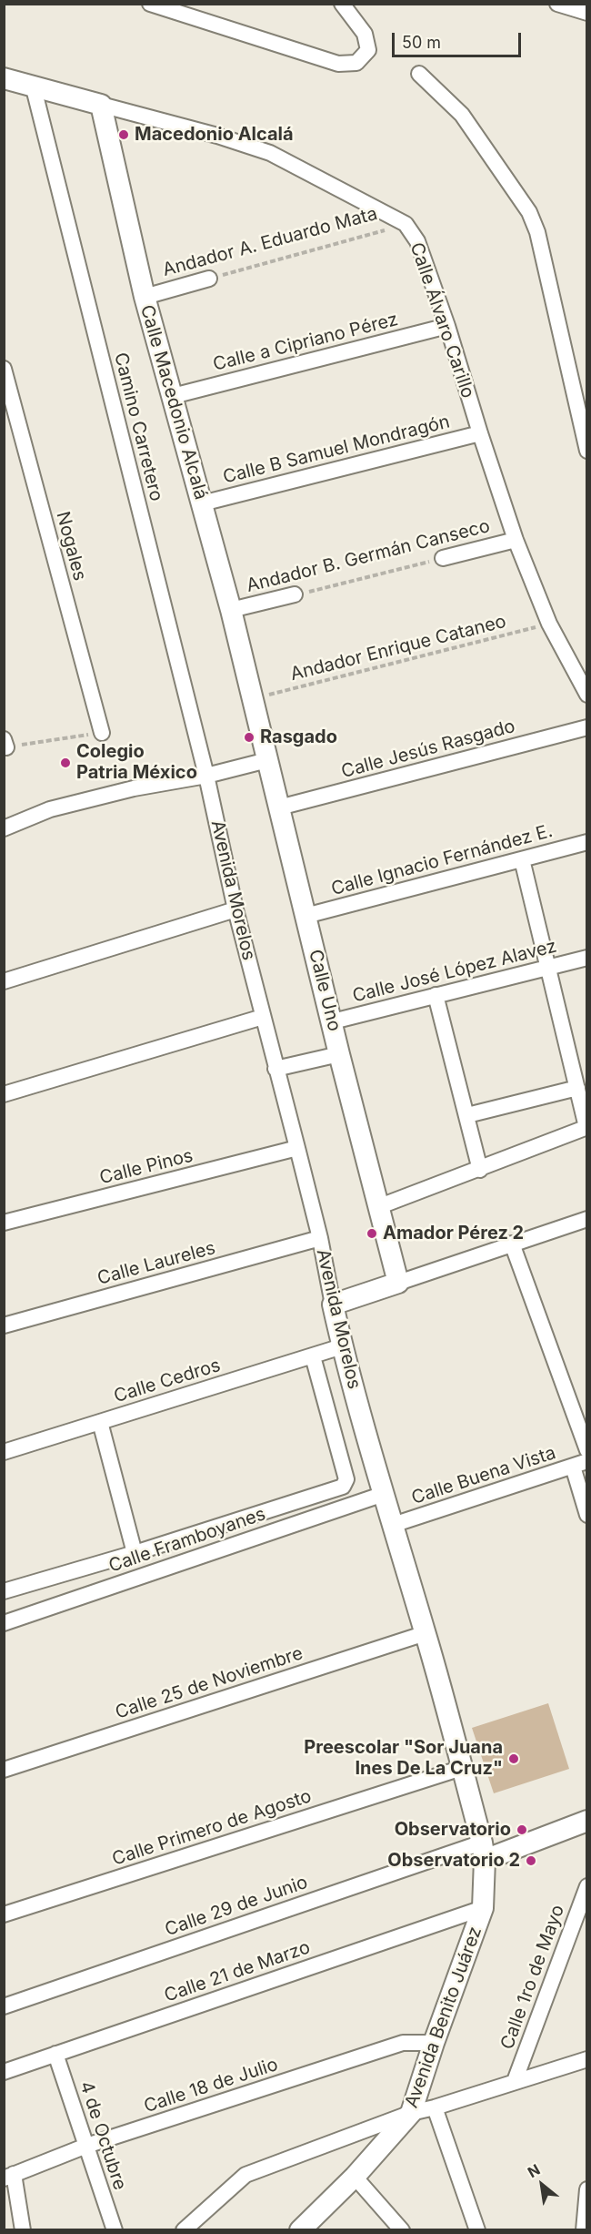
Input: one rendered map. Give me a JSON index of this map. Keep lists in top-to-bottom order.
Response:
{
  "streets": {
    "street": [
      "Andador A. Eduardo Mata",
      "Calle Álvaro Carillo",
      "Calle a Cipriano Pérez",
      "Calle Macedonio Alcalá",
      "Camino Carretero",
      "Calle B Samuel Mondragón",
      "Nogales",
      "Andador B. Germán Canseco",
      "Calle Jesús Rasgado",
      "Calle Ignacio Fernández E.",
      "Avenida Morelos",
      "Calle José López Alavez",
      "Calle Uno",
      "Calle Pinos",
      "Calle Laureles",
      "Calle Cedros",
      "Calle Buena Vista",
      "Calle Framboyanes",
      "Calle 25 de Noviembre",
      "Calle Primero de Agosto",
      "Calle 29 de Junio",
      "Calle 21 de Marzo",
      "Calle 1ro de Mayo",
      "Avenida Benito Juárez",
      "Calle 18 de Julio",
      "4 de Octubre"
    ],
    "path": ["Andador Enrique Cataneo"]
  },
  "crossings": [
    ["Andador A. Eduardo Mata", "Calle Álvaro Carillo"],
    ["Andador A. Eduardo Mata", "Calle Macedonio Alcalá"],
    ["Calle Álvaro Carillo", "Calle a Cipriano Pérez"],
    ["Calle Álvaro Carillo", "Calle Macedonio Alcalá"],
    ["Calle Álvaro Carillo", "Camino Carretero"],
    ["Calle Álvaro Carillo", "Calle B Samuel Mondragón"],
    ["Calle Álvaro Carillo", "Andador B. Germán Canseco"],
    ["Calle Álvaro Carillo", "Andador Enrique Cataneo"],
    ["Calle a Cipriano Pérez", "Calle Macedonio Alcalá"],
    ["Calle Macedonio Alcalá", "Calle B Samuel Mondragón"],
    ["Calle Macedonio Alcalá", "Andador B. Germán Canseco"],
    ["Calle Macedonio Alcalá", "Andador Enrique Cataneo"],
    ["Calle Macedonio Alcalá", "Calle Uno"],
    ["Camino Carretero", "Avenida Morelos"],
    ["Andador Enrique Cataneo", "Calle Uno"],
    ["Calle Jesús Rasgado", "Calle Uno"],
    ["Calle Ignacio Fernández E.", "Calle Uno"],
    ["Avenida Morelos", "Calle Pinos"],
    ["Avenida Morelos", "Calle Laureles"],
    ["Avenida Morelos", "Calle Cedros"],
    ["Avenida Morelos", "Calle Buena Vista"],
    ["Avenida Morelos", "Calle Framboyanes"],
    ["Avenida Morelos", "Calle 25 de Noviembre"],
    ["Avenida Morelos", "Calle Primero de Agosto"],
    ["Avenida Morelos", "Calle 29 de Junio"],
    ["Avenida Morelos", "Avenida Benito Juárez"],
    ["Calle José López Alavez", "Calle Uno"],
    ["Calle 29 de Junio", "Avenida Benito Juárez"],
    ["Calle 21 de Marzo", "Avenida Benito Juárez"],
    ["Calle 21 de Marzo", "4 de Octubre"],
    ["Avenida Benito Juárez", "Calle 18 de Julio"],
    ["Calle 18 de Julio", "4 de Octubre"]
  ],
  "places": [
    "Macedonio Alcalá",
    "Rasgado",
    "Colegio Patria México",
    "Amador Pérez 2",
    "Preescolar \"Sor Juana Ines De La Cruz\"",
    "Observatorio",
    "Observatorio 2"
  ],
  "scale_bar": "50 m",
  "north": "top left"
}
